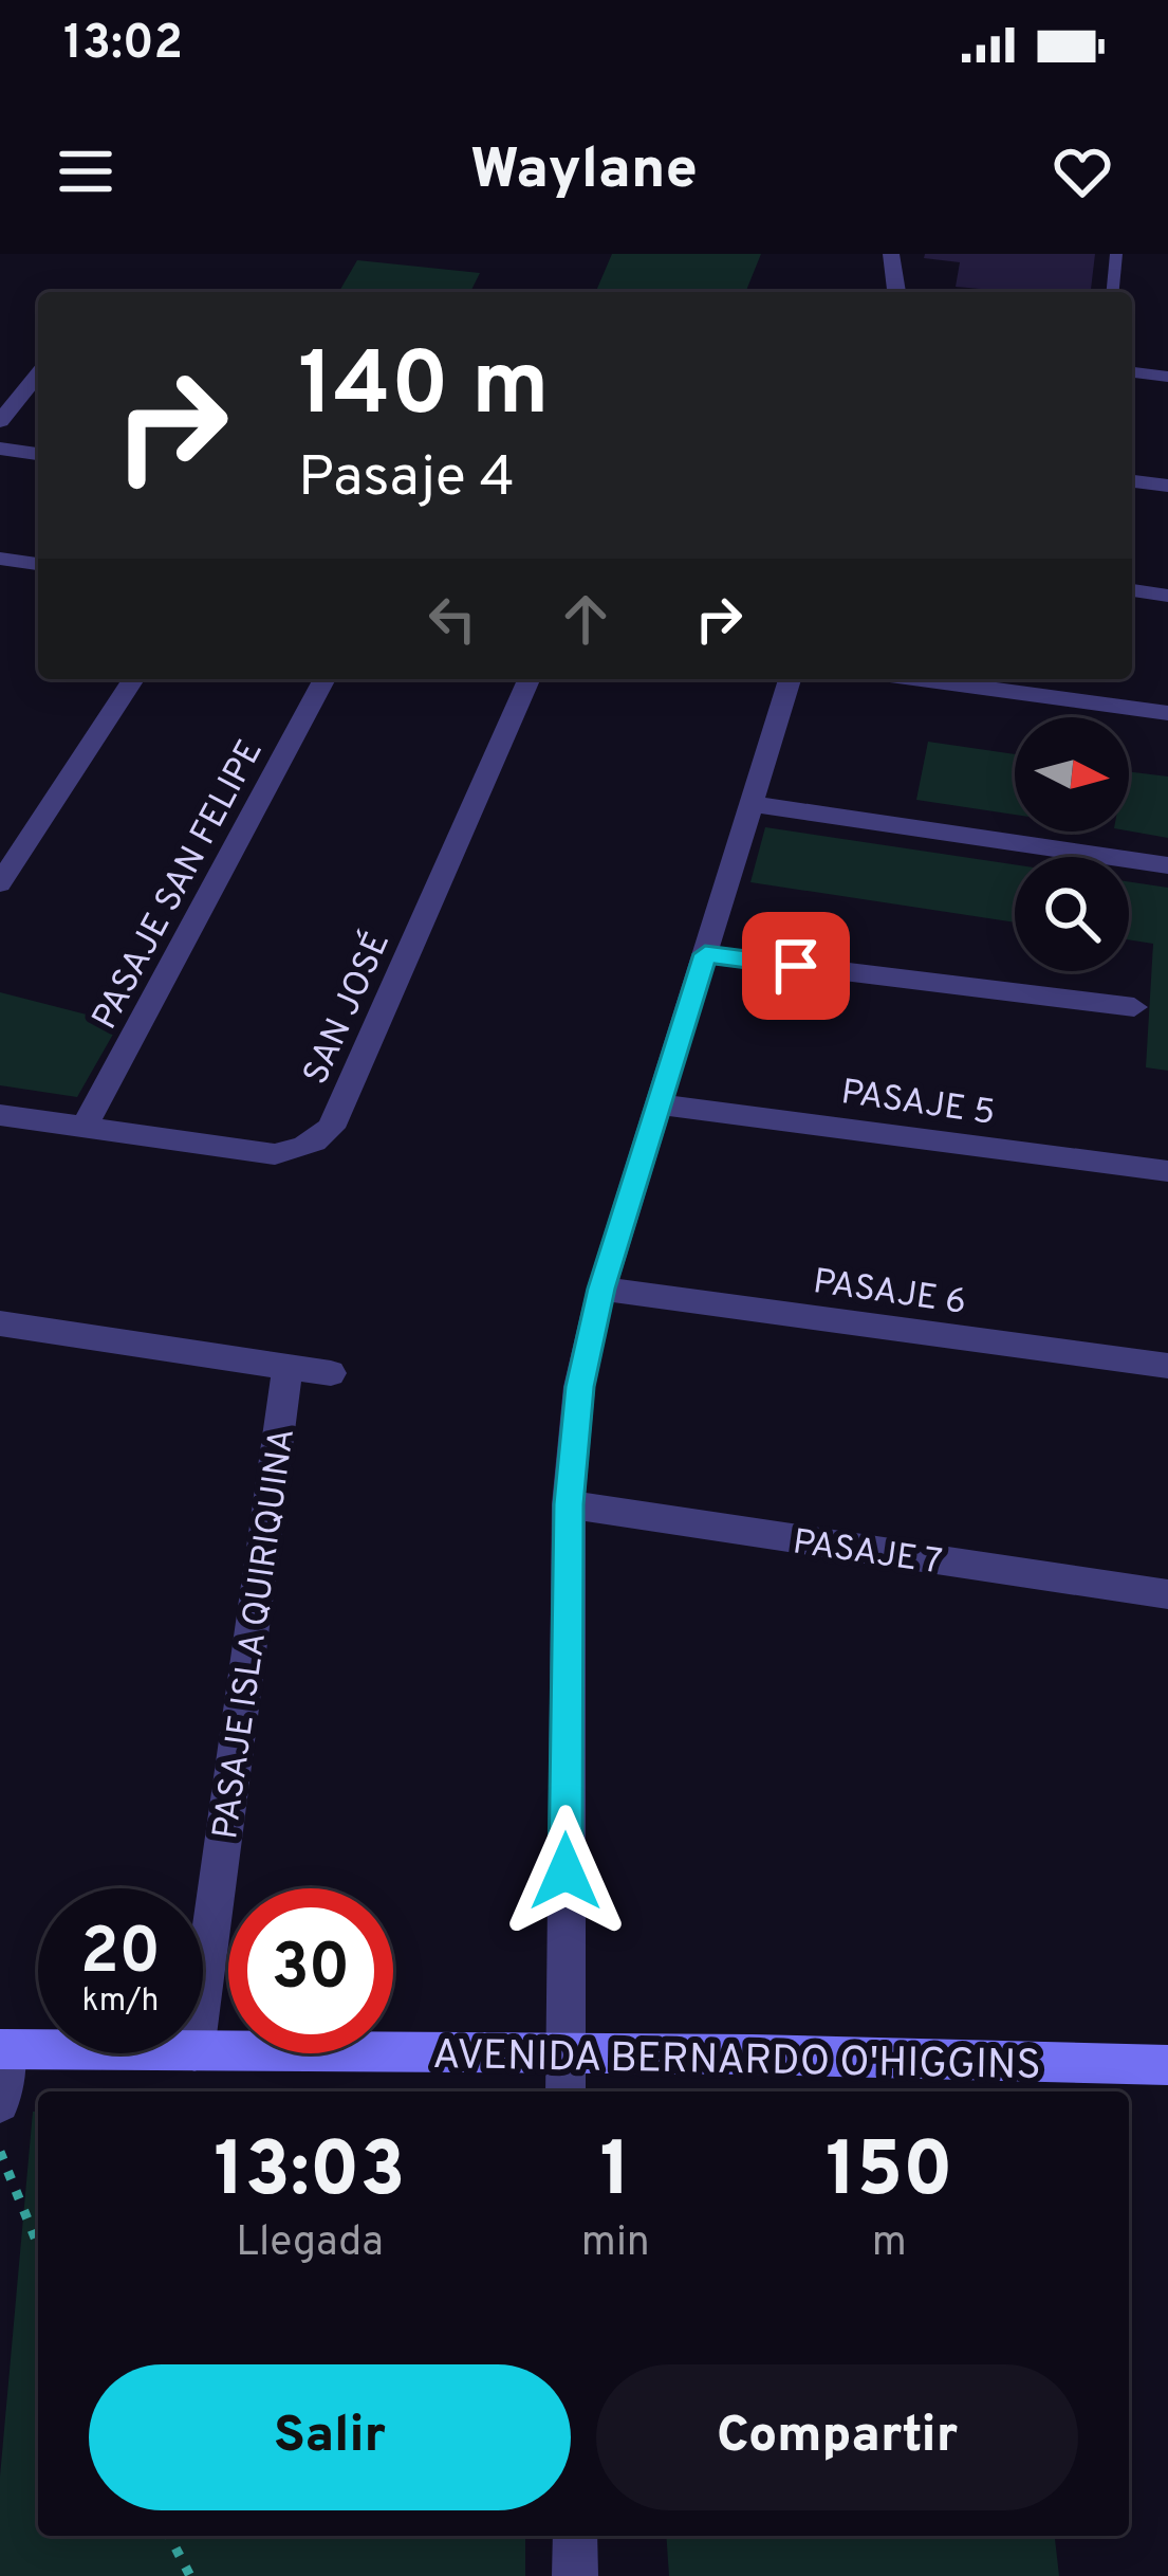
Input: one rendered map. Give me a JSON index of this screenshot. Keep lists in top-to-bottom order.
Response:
{
  "streets": {
    "street": [
      "PASAJE SAN FELIPE",
      "SAN JOSÉ",
      "PASAJE 5",
      "PASAJE 6",
      "PASAJE 7",
      "PASAJE ISLA QUIRIQUINA",
      "AVENIDA BERNARDO O'HIGGINS"
    ]
  },
  "crossings": [
    ["PASAJE SAN FELIPE", "SAN JOSÉ"]
  ],
  "north": "right",
  "page": {
    "status": "13:02",
    "header": "Waylane",
    "turn": ["140 m", "Pasaje 4"],
    "speed": "20 km/h",
    "limit": "30",
    "eta": [
      "13:03",
      "Llegada",
      "1",
      "min",
      "150",
      "m"
    ],
    "buttons": ["Salir", "Compartir"]
  }
}
